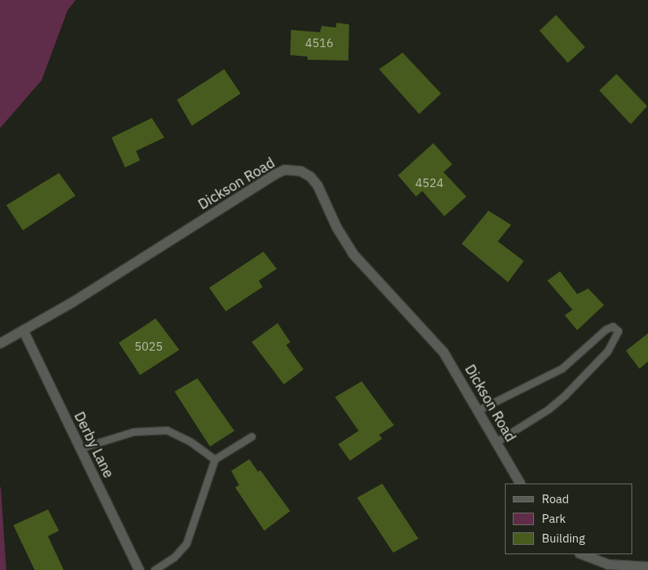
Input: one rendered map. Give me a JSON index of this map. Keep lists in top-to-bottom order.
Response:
{
  "streets": {
    "street": ["Dickson Road", "Derby Lane"]
  },
  "crossings": [
    ["Dickson Road", "Derby Lane"]
  ],
  "house_numbers": ["4516", "4524", "5025"],
  "legend": ["Road", "Park", "Building"]
}
